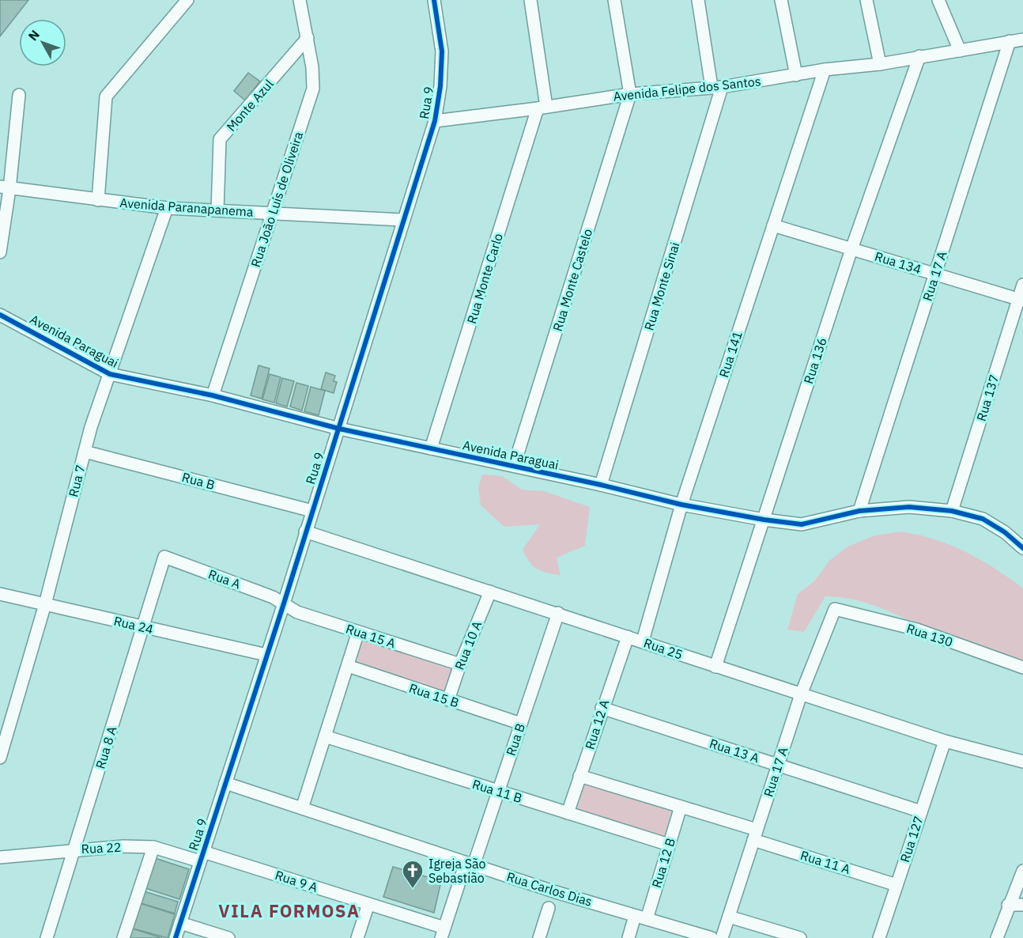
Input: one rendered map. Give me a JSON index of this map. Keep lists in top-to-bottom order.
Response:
{
  "streets": {
    "street": [
      "Avenida Felipe dos Santos",
      "Rua 9",
      "Monte Azul",
      "Rua João Luís de Oliveira",
      "Avenida Paranapanema",
      "Rua 134",
      "Rua 17 A",
      "Rua Monte Carlo",
      "Rua Monte Castelo",
      "Rua Monte Sinai",
      "Avenida Paraguai",
      "Rua 141",
      "Rua 136",
      "Rua 137",
      "Rua 7",
      "Rua B",
      "Rua A",
      "Rua 24",
      "Rua 130",
      "Rua 15 A",
      "Rua 10 A",
      "Rua 25",
      "Rua 15 B",
      "Rua 12 A",
      "Rua 8 A",
      "Rua 13 A",
      "Rua 11 B",
      "Rua 127",
      "Rua 22",
      "Rua 11 A",
      "Rua 12 B",
      "Rua 9 A",
      "Rua Carlos Dias"
    ]
  },
  "crossings": [
    ["Avenida Felipe dos Santos", "Rua 9"],
    ["Avenida Felipe dos Santos", "Rua 17 A"],
    ["Avenida Felipe dos Santos", "Rua Monte Carlo"],
    ["Avenida Felipe dos Santos", "Rua Monte Castelo"],
    ["Avenida Felipe dos Santos", "Rua Monte Sinai"],
    ["Avenida Felipe dos Santos", "Rua 141"],
    ["Avenida Felipe dos Santos", "Rua 136"],
    ["Rua 9", "Avenida Paranapanema"],
    ["Rua 9", "Avenida Paraguai"],
    ["Rua 9", "Rua B"],
    ["Rua 9", "Rua A"],
    ["Rua 9", "Rua 24"],
    ["Rua 9", "Rua 15 A"],
    ["Rua 9", "Rua 25"],
    ["Rua 9", "Rua 22"],
    ["Rua 9", "Rua 9 A"],
    ["Rua 9", "Rua Carlos Dias"],
    ["Monte Azul", "Rua João Luís de Oliveira"],
    ["Monte Azul", "Avenida Paranapanema"],
    ["Rua João Luís de Oliveira", "Avenida Paranapanema"],
    ["Rua João Luís de Oliveira", "Avenida Paraguai"],
    ["Avenida Paranapanema", "Rua 7"],
    ["Rua 134", "Rua 17 A"],
    ["Rua 134", "Rua 141"],
    ["Rua 134", "Rua 136"],
    ["Rua 134", "Rua 137"],
    ["Rua 17 A", "Avenida Paraguai"],
    ["Rua 17 A", "Rua 130"],
    ["Rua 17 A", "Rua 25"],
    ["Rua 17 A", "Rua 13 A"],
    ["Rua 17 A", "Rua 11 A"],
    ["Rua Monte Carlo", "Avenida Paraguai"],
    ["Rua Monte Castelo", "Avenida Paraguai"],
    ["Rua Monte Sinai", "Avenida Paraguai"],
    ["Avenida Paraguai", "Rua 141"],
    ["Avenida Paraguai", "Rua 136"],
    ["Avenida Paraguai", "Rua 137"],
    ["Avenida Paraguai", "Rua 7"],
    ["Rua 141", "Rua 25"],
    ["Rua 136", "Rua 25"],
    ["Rua 7", "Rua B"],
    ["Rua 7", "Rua 24"],
    ["Rua B", "Rua 25"],
    ["Rua B", "Rua 15 B"],
    ["Rua B", "Rua 11 B"],
    ["Rua B", "Rua 9 A"],
    ["Rua B", "Rua Carlos Dias"],
    ["Rua A", "Rua 15 A"],
    ["Rua A", "Rua 8 A"],
    ["Rua 24", "Rua 8 A"],
    ["Rua 15 A", "Rua 10 A"],
    ["Rua 10 A", "Rua 25"],
    ["Rua 10 A", "Rua 15 B"],
    ["Rua 25", "Rua 12 A"],
    ["Rua 25", "Rua 127"],
    ["Rua 12 A", "Rua 13 A"],
    ["Rua 12 A", "Rua 11 B"],
    ["Rua 8 A", "Rua 22"],
    ["Rua 13 A", "Rua 127"],
    ["Rua 11 B", "Rua 12 B"],
    ["Rua 127", "Rua 11 A"],
    ["Rua 22", "Rua 9 A"],
    ["Rua 12 B", "Rua Carlos Dias"]
  ],
  "districts": ["VILA FORMOSA"],
  "places": {
    "church": ["Igreja São Sebastião"]
  },
  "north": "top left"
}
